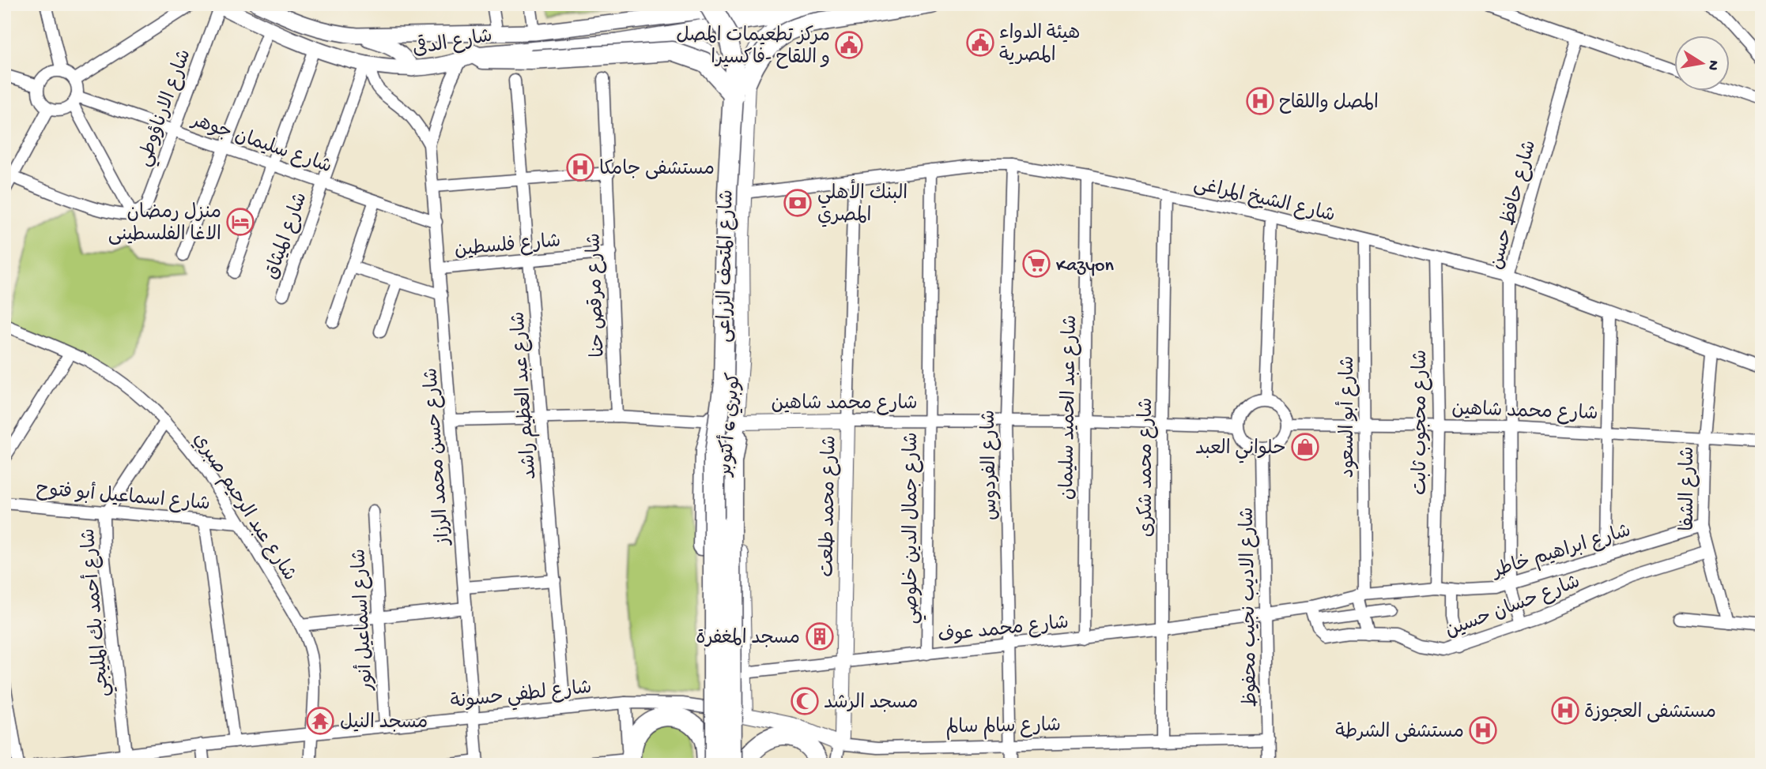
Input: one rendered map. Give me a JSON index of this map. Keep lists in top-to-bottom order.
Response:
{
  "streets": {
    "highway": ["كوبري 6 أكتوبر"],
    "main road": ["شارع الدقى"],
    "street": [
      "شارع الارناؤوطي",
      "شارع سليمان جوهر",
      "شارع الشيخ المراغى",
      "شارع حافظ حسن",
      "شارع الميثاق",
      "شارع فلسطين",
      "شارع المتحف الزراعى",
      "شارع مرقص حنا",
      "شارع عبد العظيم راشد",
      "شارع محمد شاهين",
      "شارع عبد الحميد سليمان",
      "شارع أبو السعود",
      "شارع محجوب ثابت",
      "شارع حسن محمد الرزاز",
      "شارع الفردوس",
      "شارع محمد شكرى",
      "شارع الشفا",
      "شارع اسماعيل أبو فتوح",
      "شارع عبد الرحيم صبري",
      "شارع محمد طلعت",
      "شارع جمال الدين خلوصي",
      "شارع ابراهيم خاطر",
      "شارع حسان حسين",
      "شارع الاديب نجيب محفوظ",
      "شارع أحمد بك المليجي",
      "شارع اسماعيل أنور",
      "شارع محمد عوف",
      "شارع لطفي حسونة",
      "شارع سالم سالم"
    ]
  },
  "crossings": [
    ["شارع الدقى", "شارع الارناؤوطي"],
    ["شارع الدقى", "شارع الميثاق"],
    ["شارع الدقى", "شارع المتحف الزراعى"],
    ["شارع الدقى", "شارع حسن محمد الرزاز"],
    ["شارع الارناؤوطي", "شارع سليمان جوهر"],
    ["شارع سليمان جوهر", "شارع الميثاق"],
    ["شارع سليمان جوهر", "شارع حسن محمد الرزاز"],
    ["شارع الشيخ المراغى", "شارع حافظ حسن"],
    ["شارع الشيخ المراغى", "شارع المتحف الزراعى"],
    ["شارع الشيخ المراغى", "شارع عبد الحميد سليمان"],
    ["شارع الشيخ المراغى", "شارع أبو السعود"],
    ["شارع الشيخ المراغى", "شارع محجوب ثابت"],
    ["شارع الشيخ المراغى", "شارع الفردوس"],
    ["شارع الشيخ المراغى", "شارع محمد شكرى"],
    ["شارع الشيخ المراغى", "شارع الشفا"],
    ["شارع الشيخ المراغى", "شارع محمد طلعت"],
    ["شارع الشيخ المراغى", "شارع جمال الدين خلوصي"],
    ["شارع حافظ حسن", "شارع محمد شاهين"],
    ["شارع حافظ حسن", "شارع ابراهيم خاطر"],
    ["شارع حافظ حسن", "شارع حسان حسين"],
    ["شارع الميثاق", "شارع حسن محمد الرزاز"],
    ["شارع فلسطين", "شارع مرقص حنا"],
    ["شارع فلسطين", "شارع عبد العظيم راشد"],
    ["شارع فلسطين", "شارع حسن محمد الرزاز"],
    ["شارع المتحف الزراعى", "شارع محمد شاهين"],
    ["شارع المتحف الزراعى", "كوبري 6 أكتوبر"],
    ["شارع المتحف الزراعى", "شارع محمد عوف"],
    ["شارع المتحف الزراعى", "شارع لطفي حسونة"],
    ["شارع المتحف الزراعى", "شارع سالم سالم"],
    ["شارع مرقص حنا", "شارع محمد شاهين"],
    ["شارع عبد العظيم راشد", "شارع محمد شاهين"],
    ["شارع عبد العظيم راشد", "شارع لطفي حسونة"],
    ["شارع محمد شاهين", "شارع عبد الحميد سليمان"],
    ["شارع محمد شاهين", "شارع أبو السعود"],
    ["شارع محمد شاهين", "شارع محجوب ثابت"],
    ["شارع محمد شاهين", "شارع حسن محمد الرزاز"],
    ["شارع محمد شاهين", "شارع الفردوس"],
    ["شارع محمد شاهين", "شارع محمد شكرى"],
    ["شارع محمد شاهين", "شارع الشفا"],
    ["شارع محمد شاهين", "شارع محمد طلعت"],
    ["شارع محمد شاهين", "شارع جمال الدين خلوصي"],
    ["شارع محمد شاهين", "شارع الاديب نجيب محفوظ"],
    ["شارع عبد الحميد سليمان", "شارع محمد عوف"],
    ["شارع أبو السعود", "شارع ابراهيم خاطر"],
    ["شارع أبو السعود", "شارع حسان حسين"],
    ["شارع محجوب ثابت", "شارع ابراهيم خاطر"],
    ["شارع حسن محمد الرزاز", "شارع لطفي حسونة"],
    ["شارع الفردوس", "شارع محمد عوف"],
    ["شارع الفردوس", "شارع سالم سالم"],
    ["شارع محمد شكرى", "شارع محمد عوف"],
    ["شارع محمد شكرى", "شارع سالم سالم"],
    ["شارع الشفا", "شارع ابراهيم خاطر"],
    ["شارع الشفا", "شارع حسان حسين"],
    ["شارع اسماعيل أبو فتوح", "شارع عبد الرحيم صبري"],
    ["شارع اسماعيل أبو فتوح", "شارع أحمد بك المليجي"],
    ["شارع عبد الرحيم صبري", "شارع أحمد بك المليجي"],
    ["شارع عبد الرحيم صبري", "شارع لطفي حسونة"],
    ["شارع محمد طلعت", "شارع محمد عوف"],
    ["شارع محمد طلعت", "شارع سالم سالم"],
    ["شارع جمال الدين خلوصي", "شارع محمد عوف"],
    ["شارع ابراهيم خاطر", "شارع الاديب نجيب محفوظ"],
    ["شارع ابراهيم خاطر", "شارع محمد عوف"],
    ["شارع الاديب نجيب محفوظ", "شارع محمد عوف"],
    ["شارع الاديب نجيب محفوظ", "شارع سالم سالم"],
    ["شارع أحمد بك المليجي", "شارع لطفي حسونة"],
    ["شارع اسماعيل أنور", "شارع لطفي حسونة"],
    ["شارع لطفي حسونة", "شارع سالم سالم"]
  ],
  "places": {
    "public building": ["هيئة الدواء المصرية", "مركز تطعيمات المصل و اللقاح -فاكسيرا"],
    "hospital": [
      "المصل واللقاح",
      "مستشفى جامكا",
      "مستشفى العجوزة",
      "مستشفى الشرطة"
    ],
    "bank": ["البنك الأهلي المصري"],
    "hotel": ["منزل رمضان الاغا الفلسطينى"],
    "supermarket": ["Kazyon"],
    "shop": ["حلواني العبد"],
    "building": ["مسجد المغفرة"],
    "mosque": ["مسجد الرشد"],
    "temple": ["مسجد النيل"]
  },
  "north": "right"
}
